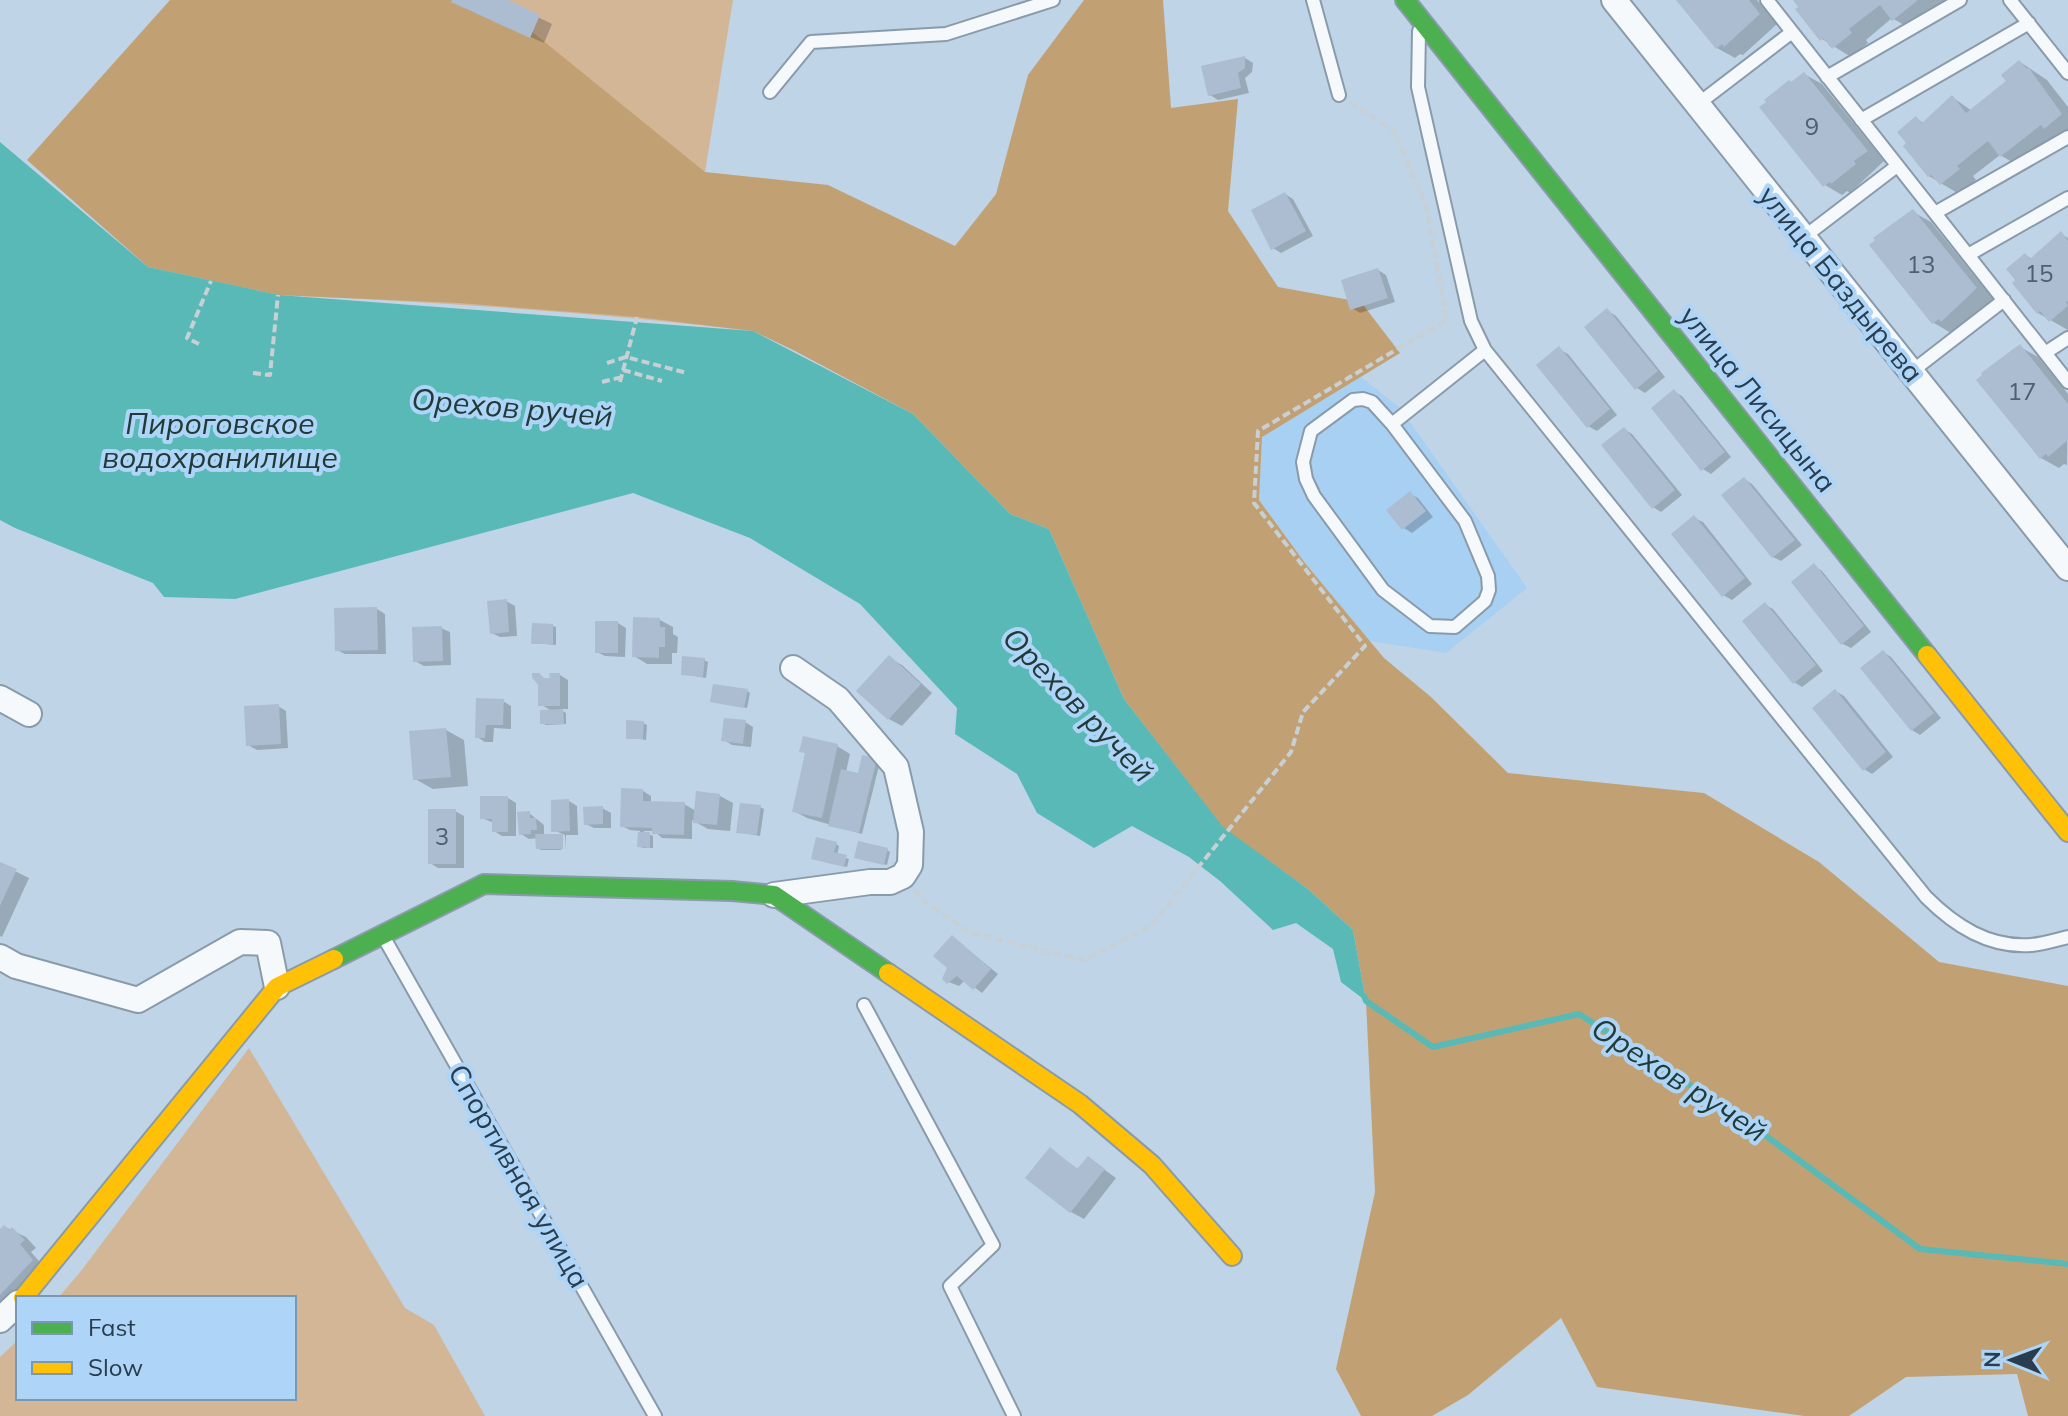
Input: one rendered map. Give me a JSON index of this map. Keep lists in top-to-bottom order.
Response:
{
  "streets": {
    "street": ["улица Баздырева", "улица Лисицына"],
    "lane": ["Спортивная улица"]
  },
  "water": ["Орехов ручей", "Пироговское водохранилище"],
  "house_numbers": [
    "9",
    "13",
    "15",
    "17",
    "3"
  ],
  "legend": ["Fast", "Slow"],
  "north": "left"
}
